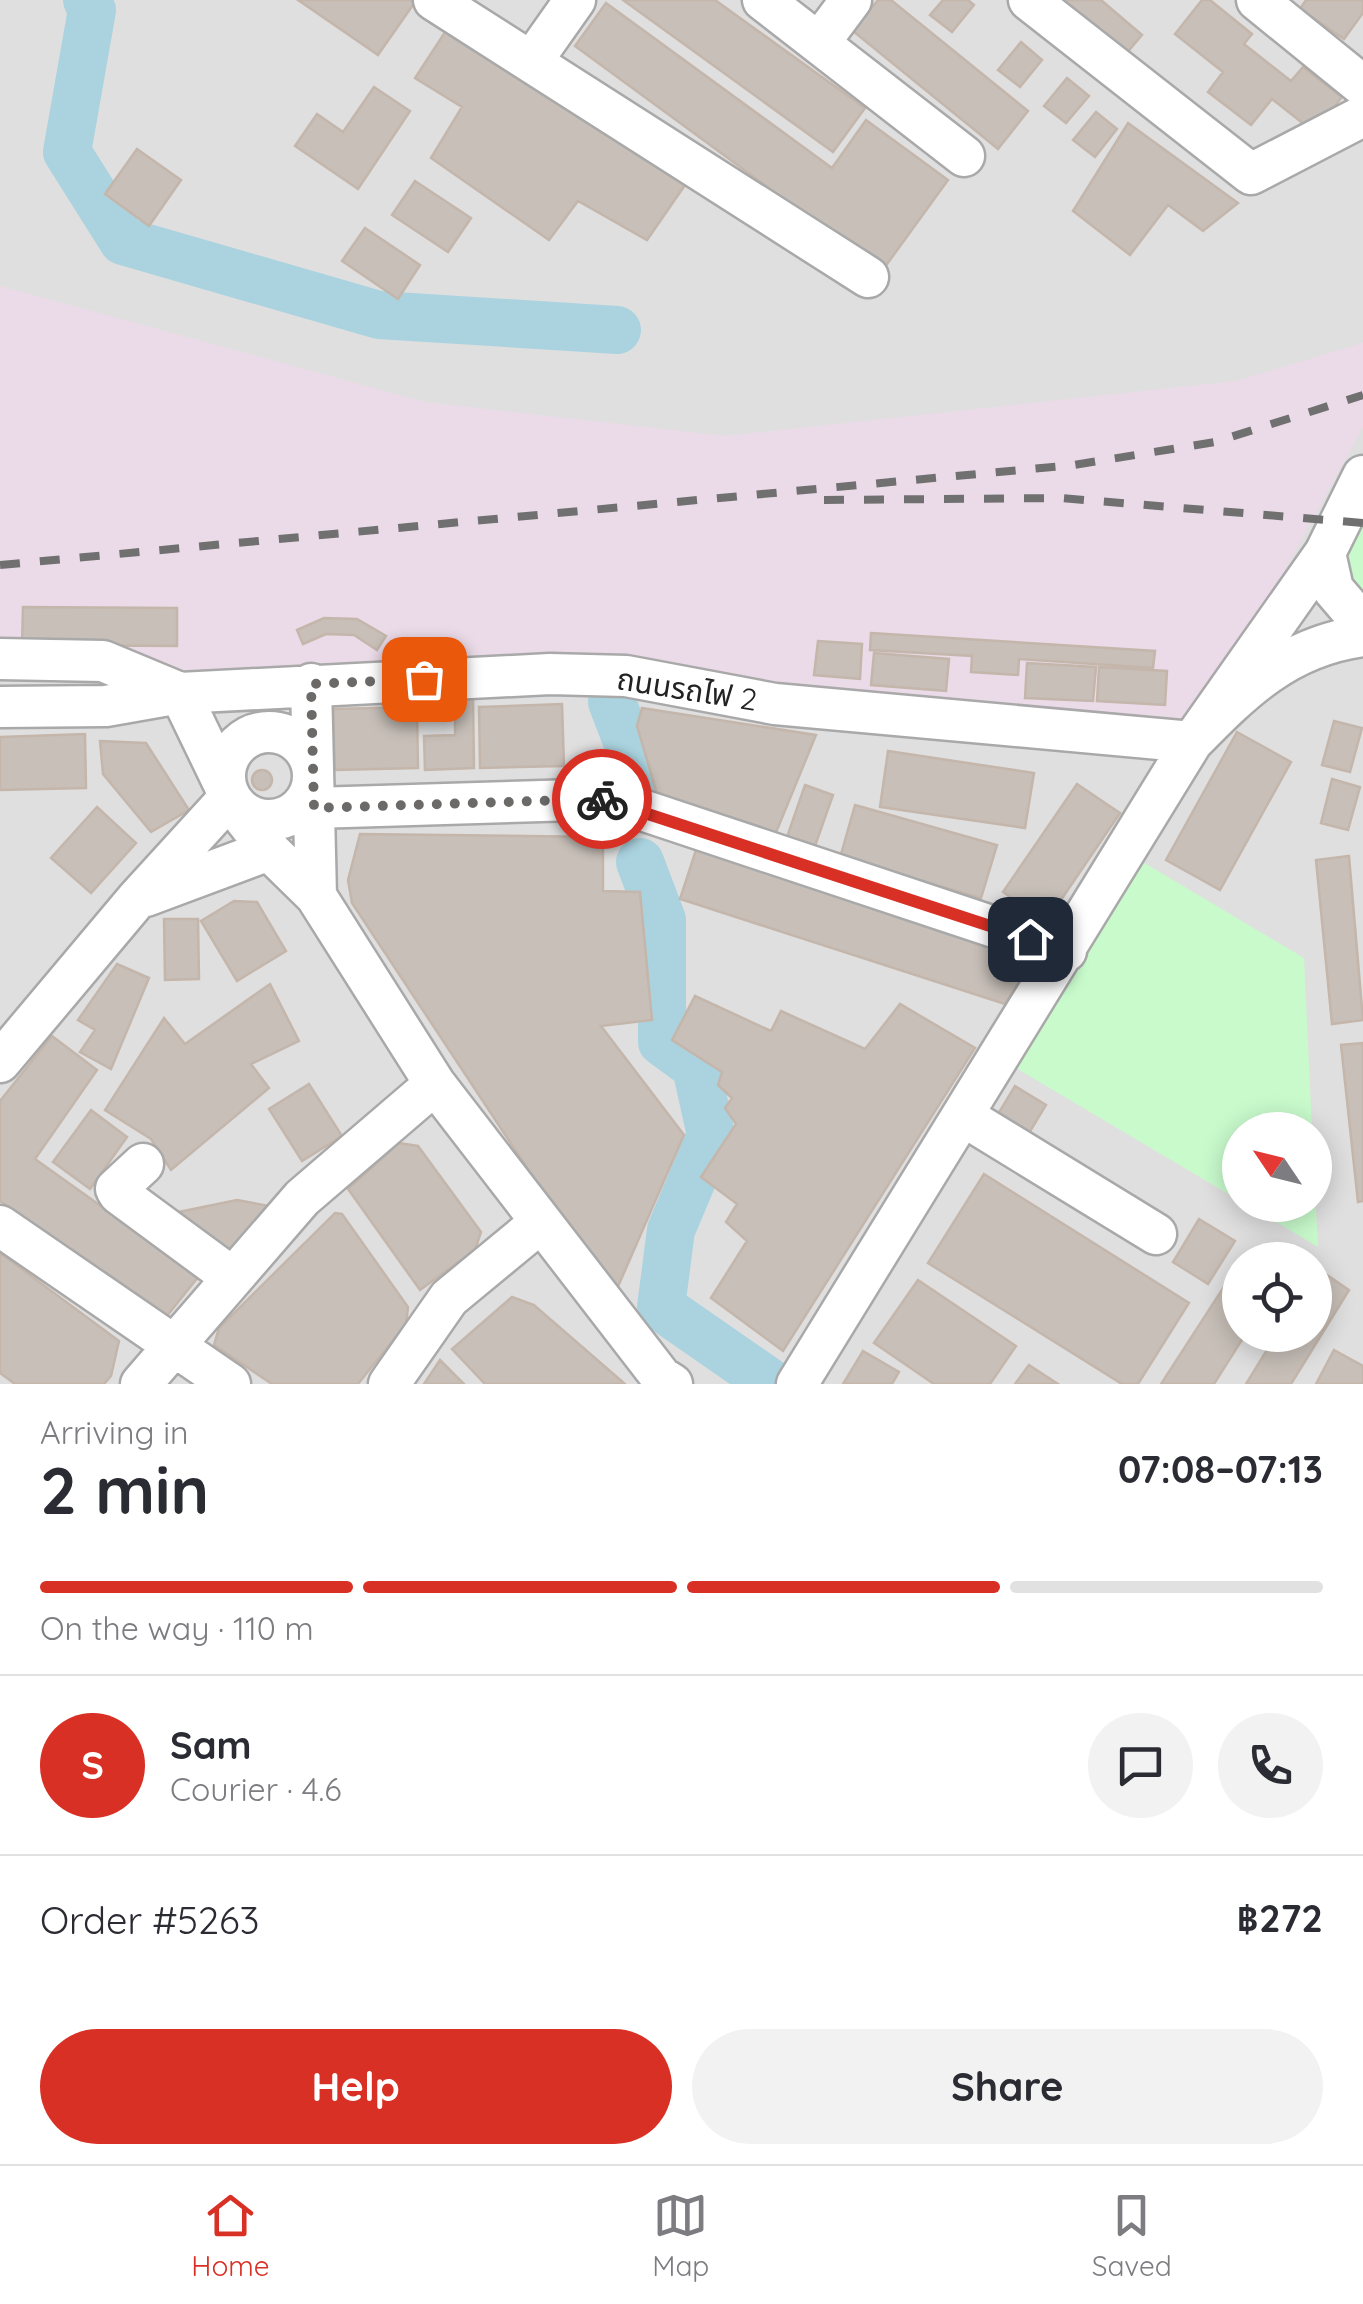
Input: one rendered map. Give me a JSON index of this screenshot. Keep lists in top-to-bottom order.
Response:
{
  "streets": {
    "street": ["ถนนรถไฟ 2"]
  },
  "north": "top left",
  "page": {
    "heading": ["2 min", "Arriving in", "07:08–07:13"],
    "panel": [
      "Sam",
      "Courier · 4.6",
      "Order #5263",
      "฿272"
    ],
    "bar": "On the way · 110 m",
    "round": "S",
    "buttons": ["Help", "Share"],
    "tabs": ["Home", "Map", "Saved"]
  }
}
